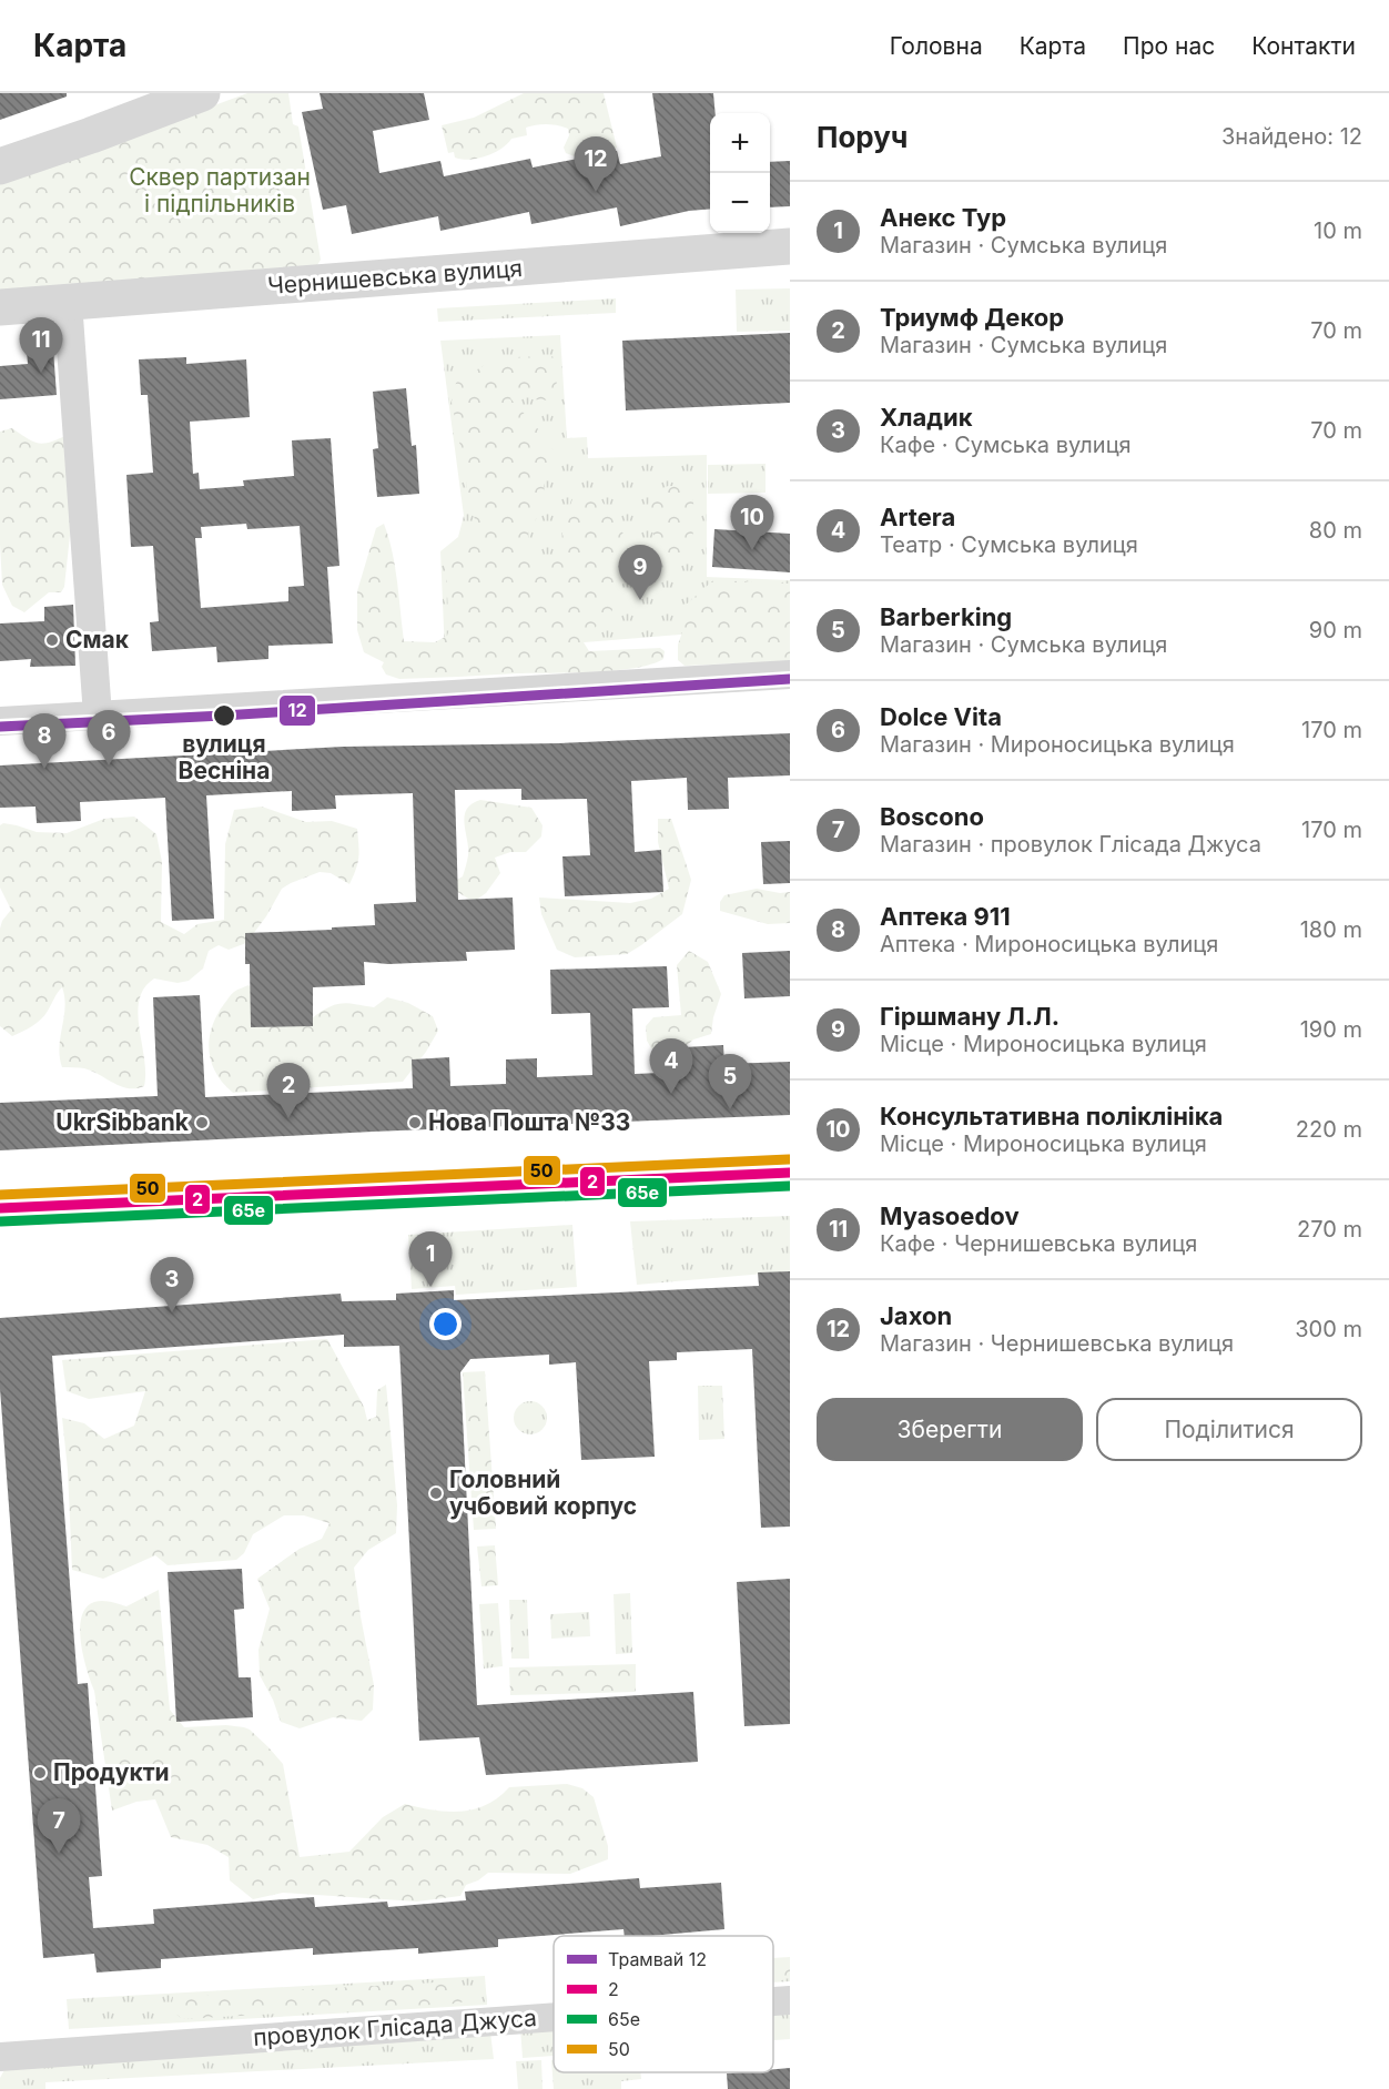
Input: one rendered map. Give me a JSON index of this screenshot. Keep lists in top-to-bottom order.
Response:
{
  "streets": {
    "street": ["Чернишевська вулиця", "провулок Глісада Джуса"]
  },
  "parks": ["Сквер партизан і підпільників"],
  "places": [
    "Смак",
    "вулиця Весніна",
    "UkrSibbank",
    "Нова Пошта №33",
    "Головний учбовий корпус",
    "Продукти"
  ],
  "lines": [
    "tram line 12",
    "transit line 50",
    "transit line 2",
    "transit line 65е"
  ],
  "legend": [
    "Трамвай 12",
    "2",
    "65е",
    "50"
  ],
  "page": {
    "header": "Карта",
    "nav": [
      "Головна",
      "Карта",
      "Про нас",
      "Контакти"
    ],
    "heading": ["Поруч", "Знайдено: 12"],
    "map_buttons": ["+", "−"],
    "pins": [
      "12",
      "11",
      "10",
      "9",
      "6",
      "8",
      "4",
      "5",
      "2",
      "1",
      "3",
      "7"
    ],
    "list": [
      {
        "mark": "1",
        "name": "Анекс Тур",
        "note": "Магазин · Сумська вулиця",
        "value": "10 m"
      },
      {
        "mark": "2",
        "name": "Триумф Декор",
        "note": "Магазин · Сумська вулиця",
        "value": "70 m"
      },
      {
        "mark": "3",
        "name": "Хладик",
        "note": "Кафе · Сумська вулиця",
        "value": "70 m"
      },
      {
        "mark": "4",
        "name": "Artera",
        "note": "Театр · Сумська вулиця",
        "value": "80 m"
      },
      {
        "mark": "5",
        "name": "Barberking",
        "note": "Магазин · Сумська вулиця",
        "value": "90 m"
      },
      {
        "mark": "6",
        "name": "Dolce Vita",
        "note": "Магазин · Мироносицька вулиця",
        "value": "170 m"
      },
      {
        "mark": "7",
        "name": "Boscono",
        "note": "Магазин · провулок Глісада Джуса",
        "value": "170 m"
      },
      {
        "mark": "8",
        "name": "Аптека 911",
        "note": "Аптека · Мироносицька вулиця",
        "value": "180 m"
      },
      {
        "mark": "9",
        "name": "Гіршману Л.Л.",
        "note": "Місце · Мироносицька вулиця",
        "value": "190 m"
      },
      {
        "mark": "10",
        "name": "Консультативна поліклініка",
        "note": "Місце · Мироносицька вулиця",
        "value": "220 m"
      },
      {
        "mark": "11",
        "name": "Myasoedov",
        "note": "Кафе · Чернишевська вулиця",
        "value": "270 m"
      },
      {
        "mark": "12",
        "name": "Jaxon",
        "note": "Магазин · Чернишевська вулиця",
        "value": "300 m"
      }
    ],
    "buttons": ["Зберегти", "Поділитися"]
  }
}
